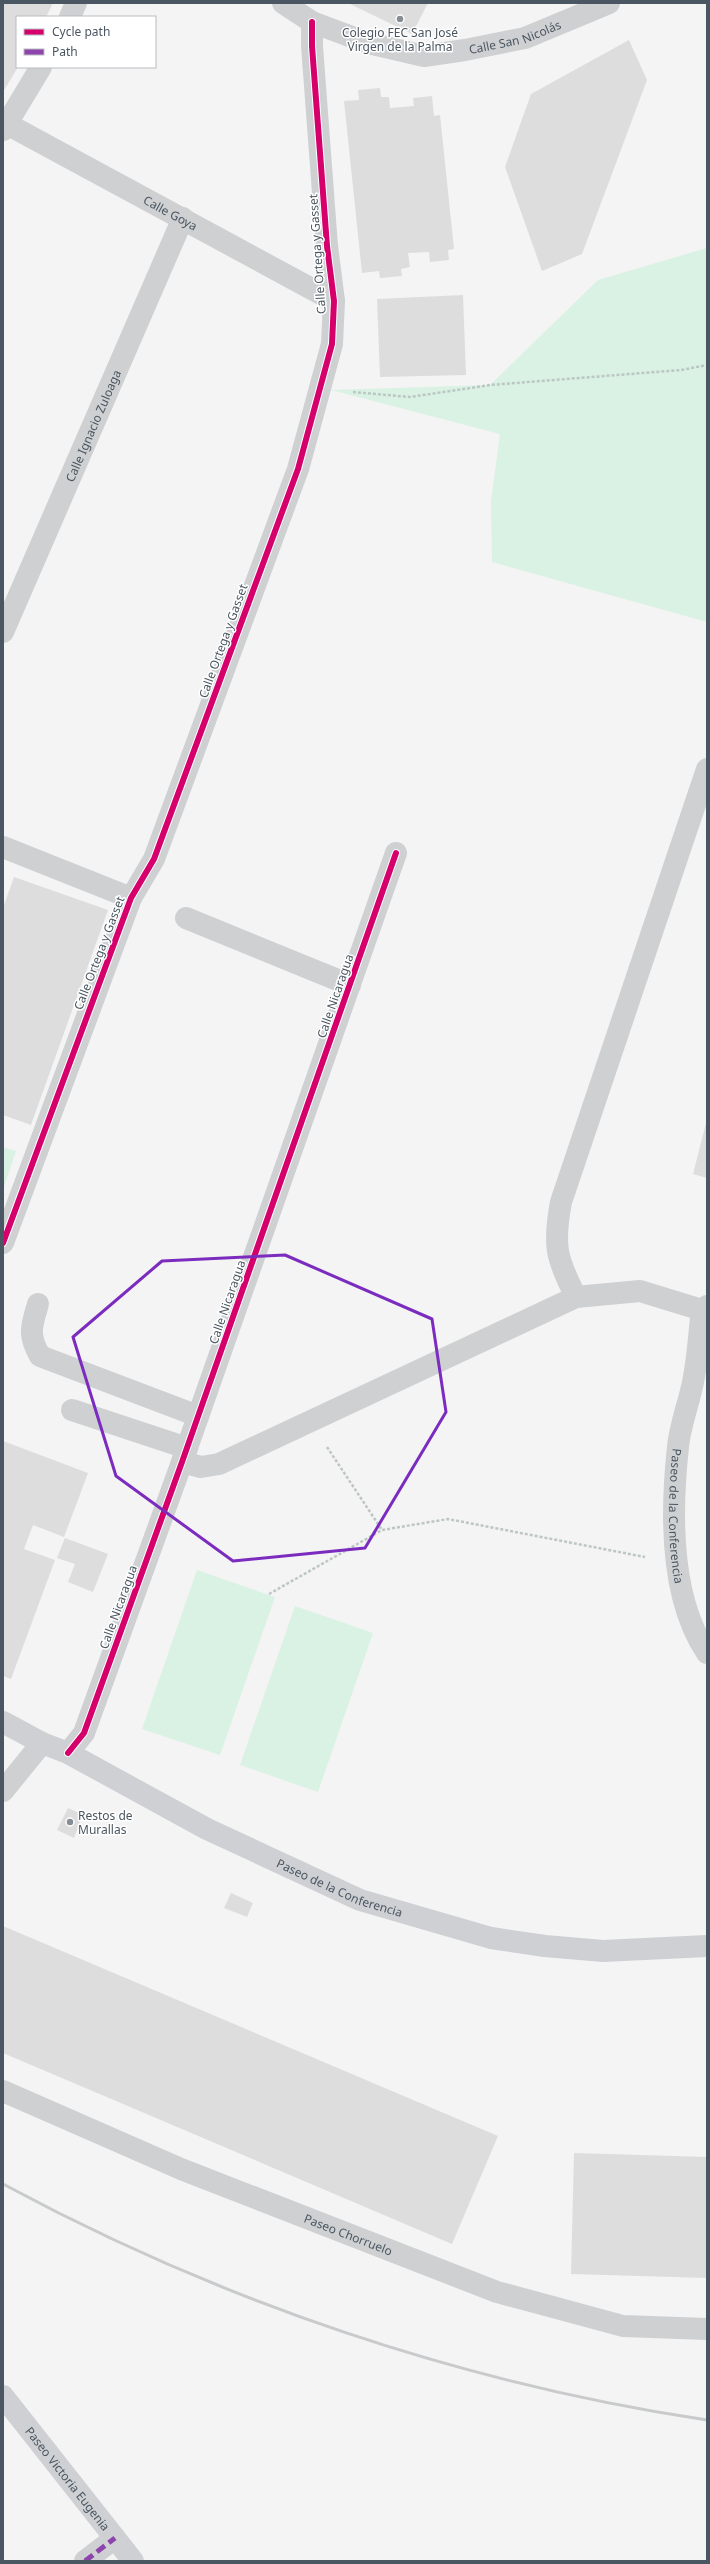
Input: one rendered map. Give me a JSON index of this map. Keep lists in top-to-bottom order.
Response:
{
  "streets": {
    "street": [
      "Calle San Nicolás",
      "Calle Goya",
      "Calle Ortega y Gasset",
      "Calle Ignacio Zuloaga",
      "Calle Nicaragua",
      "Paseo de la Conferencia",
      "Paseo Chorruelo",
      "Paseo Victoria Eugenia"
    ]
  },
  "crossings": [
    ["Calle San Nicolás", "Calle Ortega y Gasset"],
    ["Calle Goya", "Calle Ortega y Gasset"],
    ["Calle Goya", "Calle Ignacio Zuloaga"],
    ["Calle Nicaragua", "Paseo de la Conferencia"]
  ],
  "places": ["Colegio FEC San José Virgen de la Palma", "Restos de Murallas"],
  "legend": ["Cycle path", "Path"]
}
